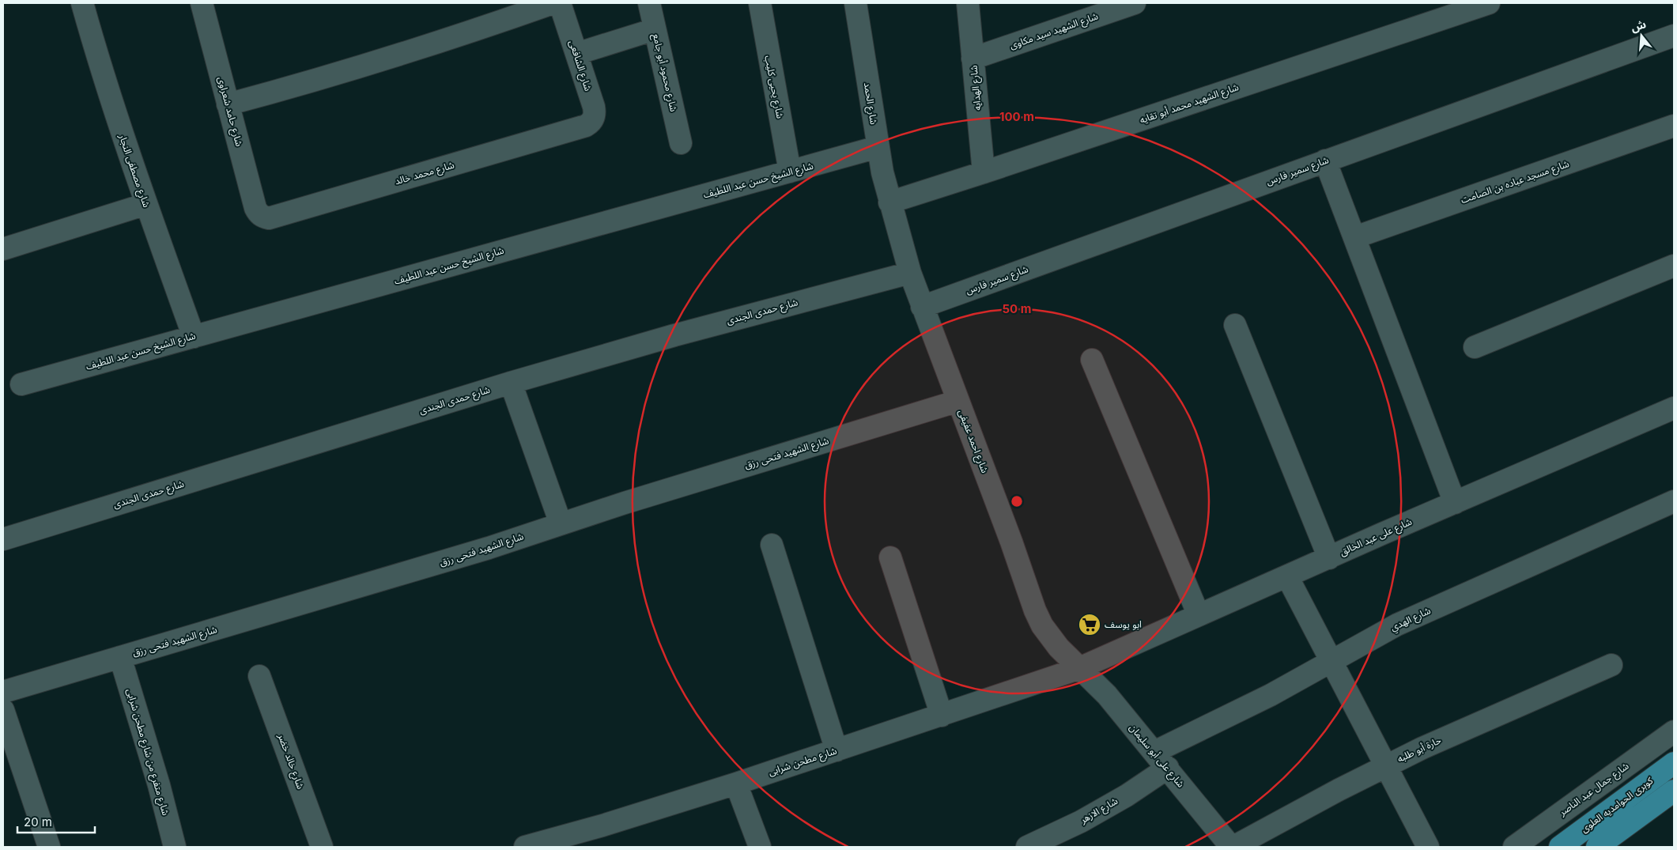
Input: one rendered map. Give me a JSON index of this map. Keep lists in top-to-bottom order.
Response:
{
  "streets": {
    "main road": ["كوبرى الحوامديه العلوى"],
    "street": [
      "شارع الشهيد سيد مكاوى",
      "شارع الشافعى",
      "شارع محمود أبو جامع",
      "شارع يحيى كليب",
      "شارع الهدايه",
      "شارع الحمد",
      "شارع الشهيد محمد أبو تقايه",
      "شارع حامد شعراوى",
      "شارع مصطفى النجار",
      "شارع سمير فارس",
      "شارع محمد خالد",
      "شارع الشيخ حسن عبد اللطيف",
      "شارع مسجد عباده بن الصامت",
      "شارع حمدى الجندى",
      "شارع احمد عفيفى",
      "شارع الشهيد فتحى رزق",
      "شارع على عبد الخالق",
      "شارع الهدي",
      "حارة أبو طلبه",
      "شارع متفرع من شارع مطحن شرابى",
      "شارع على أبو سليمان",
      "شارع خالد خضر",
      "شارع مطحن شرابى",
      "شارع جمال عبد الناصر",
      "شارع الازهر"
    ]
  },
  "crossings": [
    ["شارع الشهيد سيد مكاوى", "شارع الهدايه"],
    ["شارع الشافعى", "شارع محمد خالد"],
    ["شارع يحيى كليب", "شارع الشيخ حسن عبد اللطيف"],
    ["شارع الهدايه", "شارع الشهيد محمد أبو تقايه"],
    ["شارع الحمد", "شارع الشهيد محمد أبو تقايه"],
    ["شارع الحمد", "شارع الشيخ حسن عبد اللطيف"],
    ["شارع الحمد", "شارع احمد عفيفى"],
    ["شارع الشهيد محمد أبو تقايه", "شارع احمد عفيفى"],
    ["شارع حامد شعراوى", "شارع محمد خالد"],
    ["شارع مصطفى النجار", "شارع الشيخ حسن عبد اللطيف"],
    ["شارع سمير فارس", "شارع احمد عفيفى"],
    ["شارع حمدى الجندى", "شارع احمد عفيفى"],
    ["شارع احمد عفيفى", "شارع الشهيد فتحى رزق"],
    ["شارع احمد عفيفى", "شارع على عبد الخالق"],
    ["شارع احمد عفيفى", "شارع على أبو سليمان"],
    ["شارع احمد عفيفى", "شارع مطحن شرابى"],
    ["شارع الشهيد فتحى رزق", "شارع متفرع من شارع مطحن شرابى"],
    ["شارع على عبد الخالق", "شارع على أبو سليمان"],
    ["شارع على عبد الخالق", "شارع مطحن شرابى"],
    ["شارع الهدي", "شارع على أبو سليمان"],
    ["شارع الهدي", "شارع الازهر"],
    ["حارة أبو طلبه", "شارع على أبو سليمان"],
    ["شارع على أبو سليمان", "شارع مطحن شرابى"],
    ["شارع على أبو سليمان", "شارع الازهر"]
  ],
  "places": {
    "supermarket": ["ابو يوسف"]
  },
  "scale_bar": "20 m",
  "north": "top",
  "rings": ["100 m", "50 m"]
}
